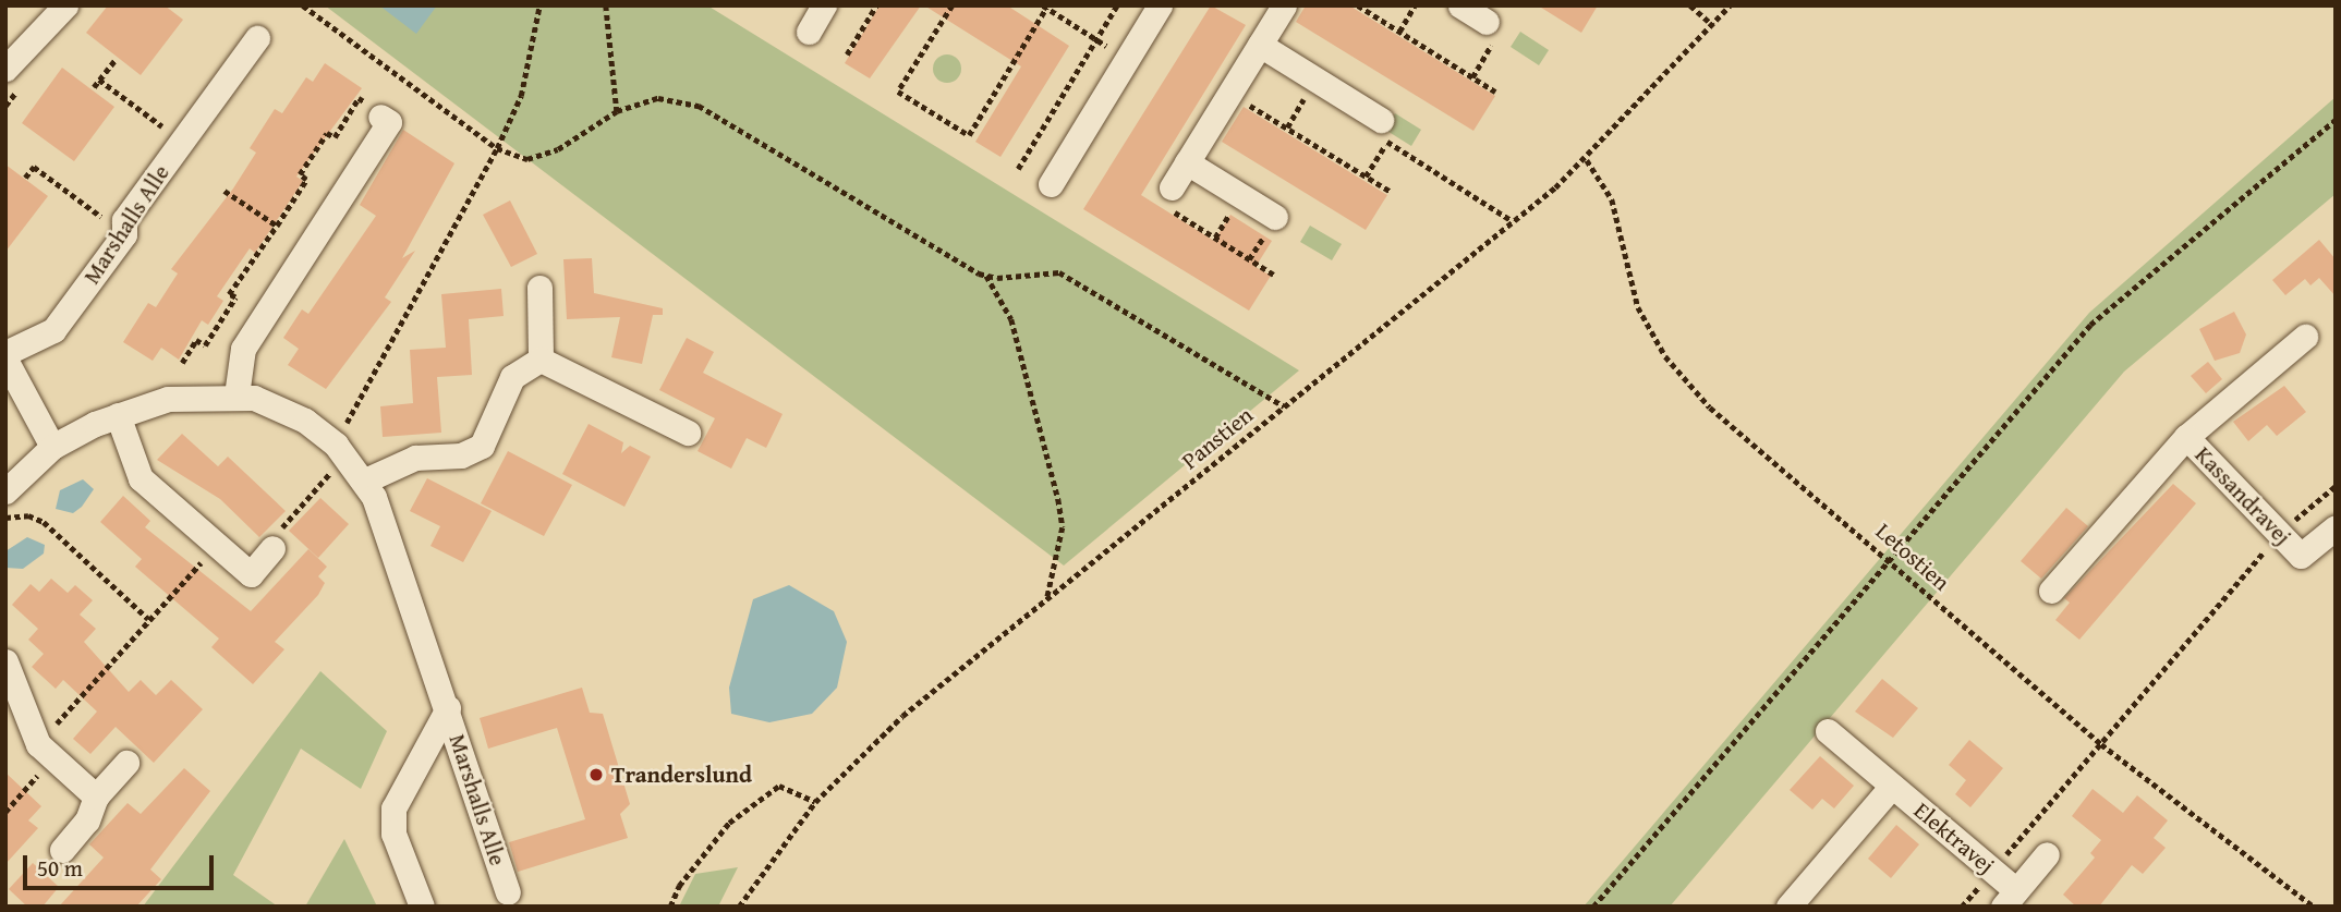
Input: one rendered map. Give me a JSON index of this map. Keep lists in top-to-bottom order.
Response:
{
  "streets": {
    "street": ["Marshalls Alle", "Kassandravej", "Elektravej"],
    "path": ["Panstien", "Letostien"]
  },
  "crossings": [
    ["Panstien", "Letostien"]
  ],
  "places": ["Tranderslund"],
  "scale_bar": "50 m"
}
